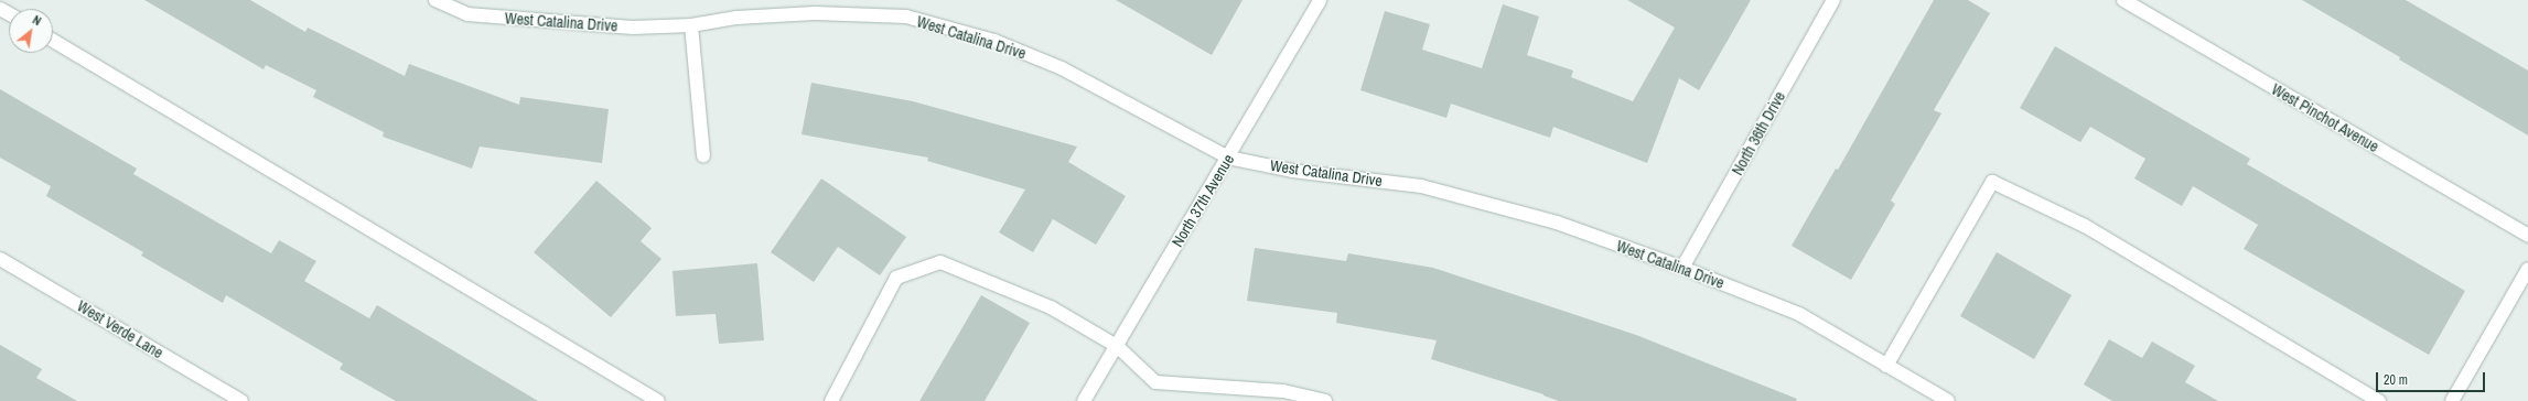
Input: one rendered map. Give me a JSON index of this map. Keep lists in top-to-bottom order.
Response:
{
  "streets": {
    "street": [
      "West Catalina Drive",
      "West Pinchot Avenue",
      "North 36th Drive",
      "North 37th Avenue",
      "West Verde Lane"
    ]
  },
  "crossings": [
    ["West Catalina Drive", "North 36th Drive"],
    ["West Catalina Drive", "North 37th Avenue"]
  ],
  "scale_bar": "20 m",
  "north": "top right"
}
